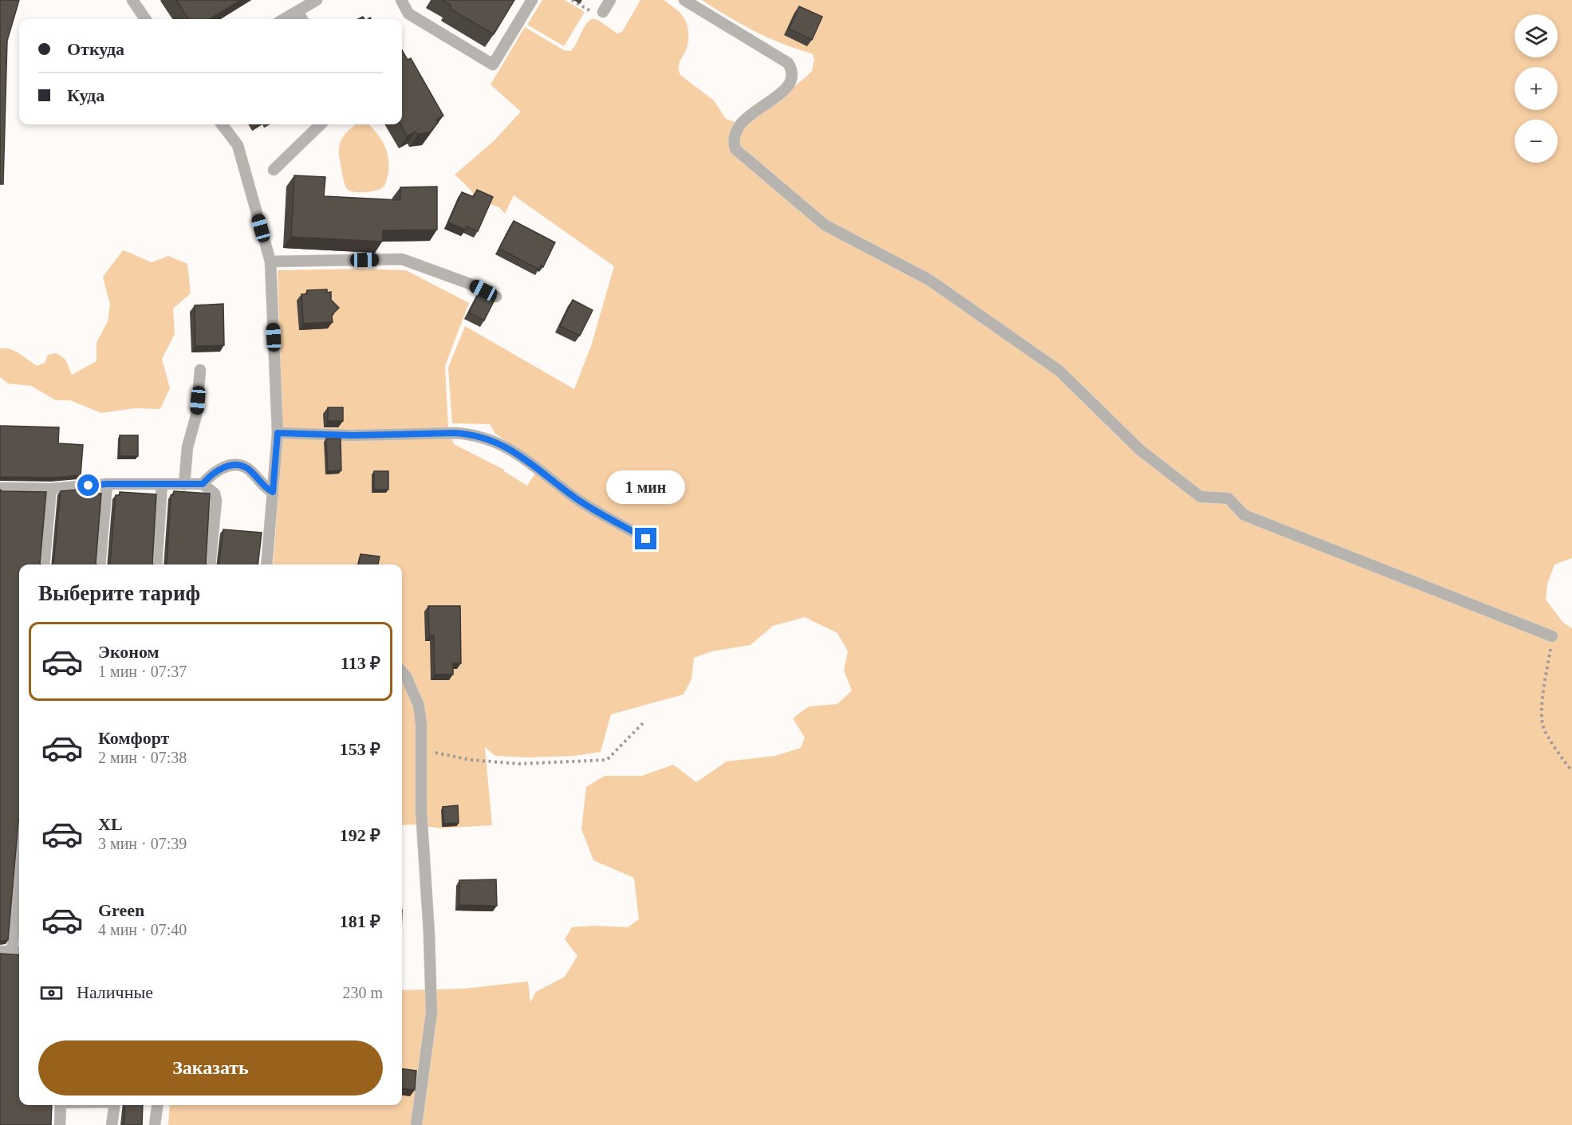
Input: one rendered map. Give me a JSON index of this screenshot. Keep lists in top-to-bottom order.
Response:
{
  "page": {
    "map_buttons": ["+", "−"],
    "banner": ["Откуда", "Куда"],
    "bubble": "1 мин",
    "heading": "Выберите тариф",
    "list": [
      {
        "name": "Эконом",
        "note": "1 мин · 07:37",
        "value": "113 ₽"
      },
      {
        "name": "Комфорт",
        "note": "2 мин · 07:38",
        "value": "153 ₽"
      },
      {
        "name": "XL",
        "note": "3 мин · 07:39",
        "value": "192 ₽"
      },
      {
        "name": "Green",
        "note": "4 мин · 07:40",
        "value": "181 ₽"
      }
    ],
    "pay": ["Наличные", "230 m"],
    "buttons": "Заказать"
  }
}
